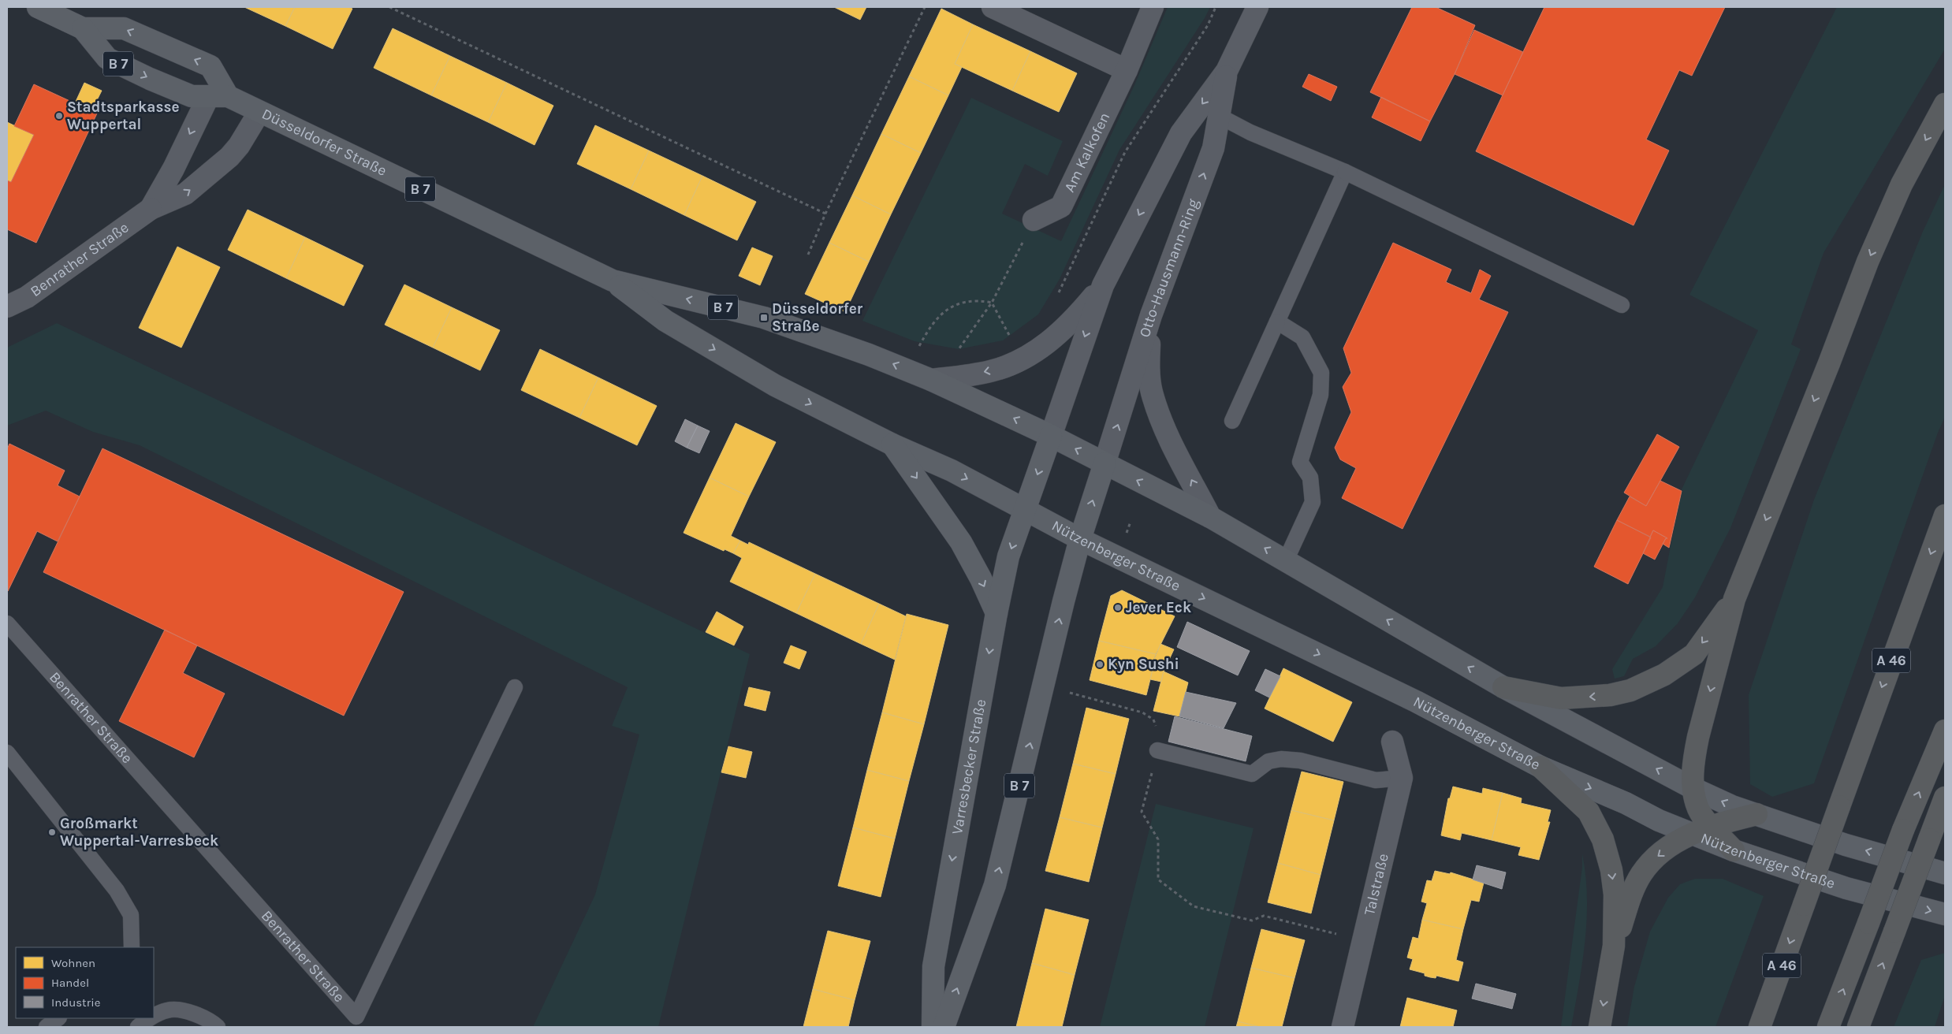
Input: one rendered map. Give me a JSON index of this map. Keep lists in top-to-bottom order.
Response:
{
  "streets": {
    "highway": ["A 46"],
    "main road": [
      "B 7",
      "Düsseldorfer Straße",
      "Nützenberger Straße",
      "Varresbecker Straße"
    ],
    "street": [
      "Am Kalkofen",
      "Benrather Straße",
      "Otto-Hausmann-Ring",
      "Talstraße"
    ]
  },
  "crossings": [
    ["B 7", "Düsseldorfer Straße"],
    ["B 7", "Otto-Hausmann-Ring"],
    ["B 7", "Nützenberger Straße"],
    ["B 7", "Varresbecker Straße"],
    ["Düsseldorfer Straße", "Benrather Straße"],
    ["Düsseldorfer Straße", "Otto-Hausmann-Ring"],
    ["Düsseldorfer Straße", "Nützenberger Straße"],
    ["Düsseldorfer Straße", "Varresbecker Straße"],
    ["Otto-Hausmann-Ring", "Varresbecker Straße"],
    ["Nützenberger Straße", "Varresbecker Straße"]
  ],
  "places": {
    "other": [
      "Stadtsparkasse Wuppertal",
      "Jever Eck",
      "Kyn Sushi",
      "Großmarkt Wuppertal-Varresbeck"
    ],
    "transit": ["Düsseldorfer Straße"]
  },
  "legend": ["Wohnen", "Handel", "Industrie"]
}
